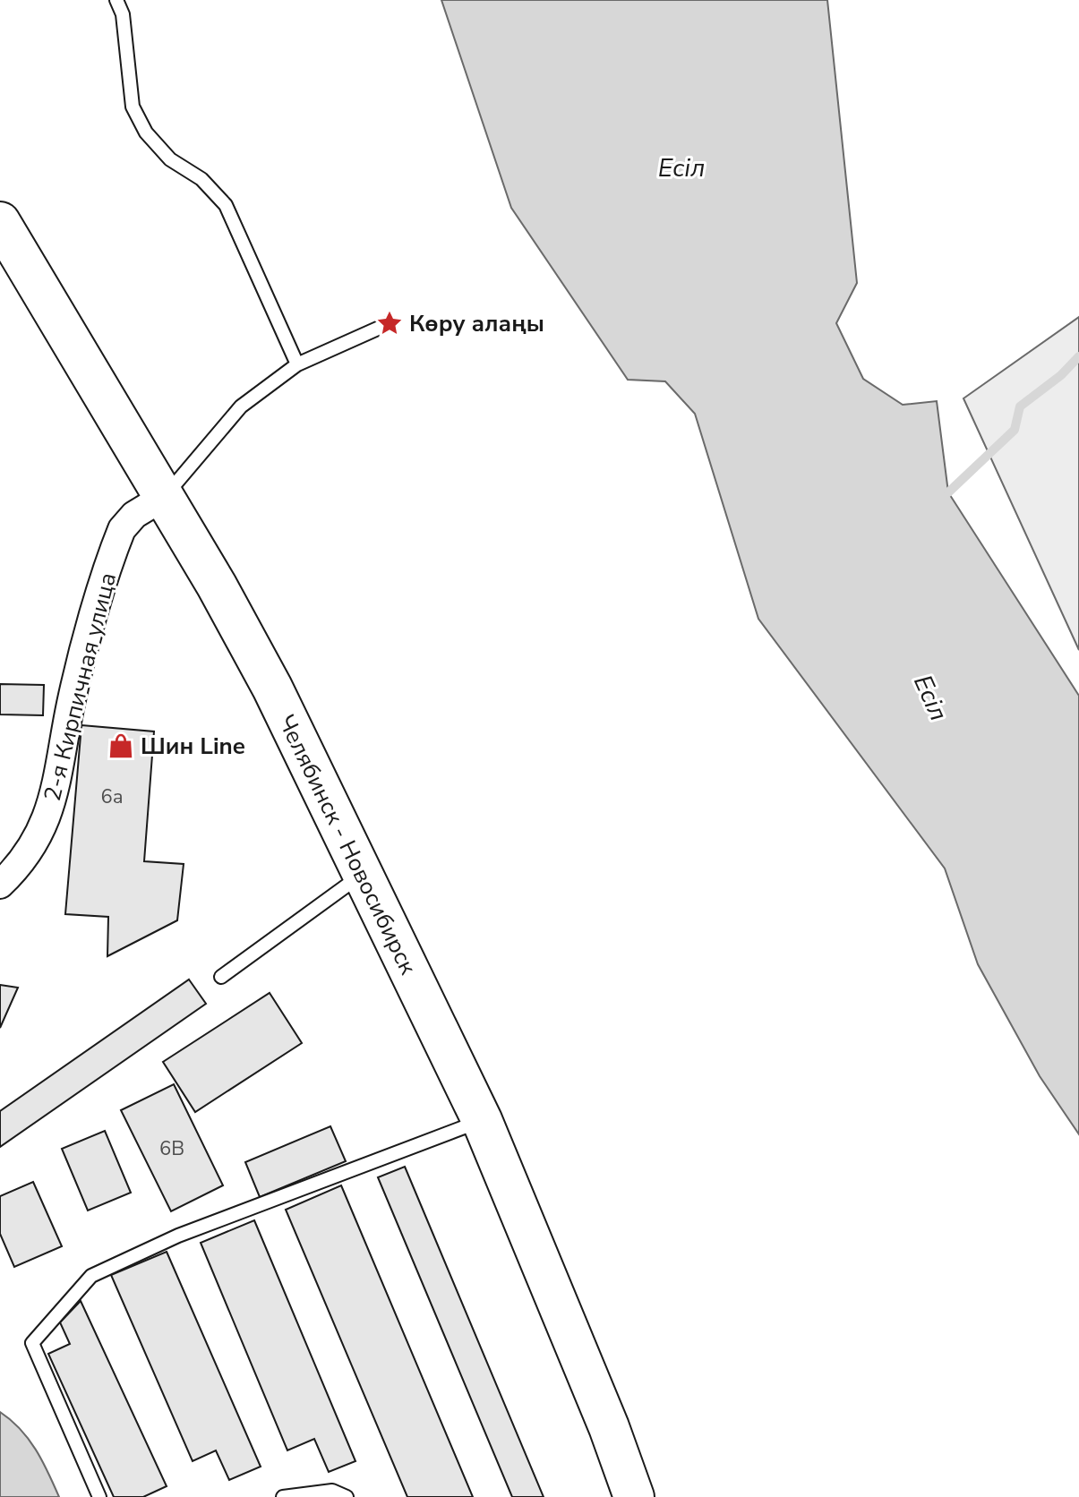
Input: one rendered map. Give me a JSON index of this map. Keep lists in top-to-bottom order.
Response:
{
  "streets": {
    "highway": ["Челябинск - Новосибирск"],
    "street": ["2-я Кирпичная улица"]
  },
  "crossings": [
    ["2-я Кирпичная улица", "Челябинск - Новосибирск"]
  ],
  "water": ["Есіл"],
  "places": {
    "place": ["Көру алаңы"],
    "shop": ["Шин Line"]
  },
  "house_numbers": ["6а", "6В"]
}
